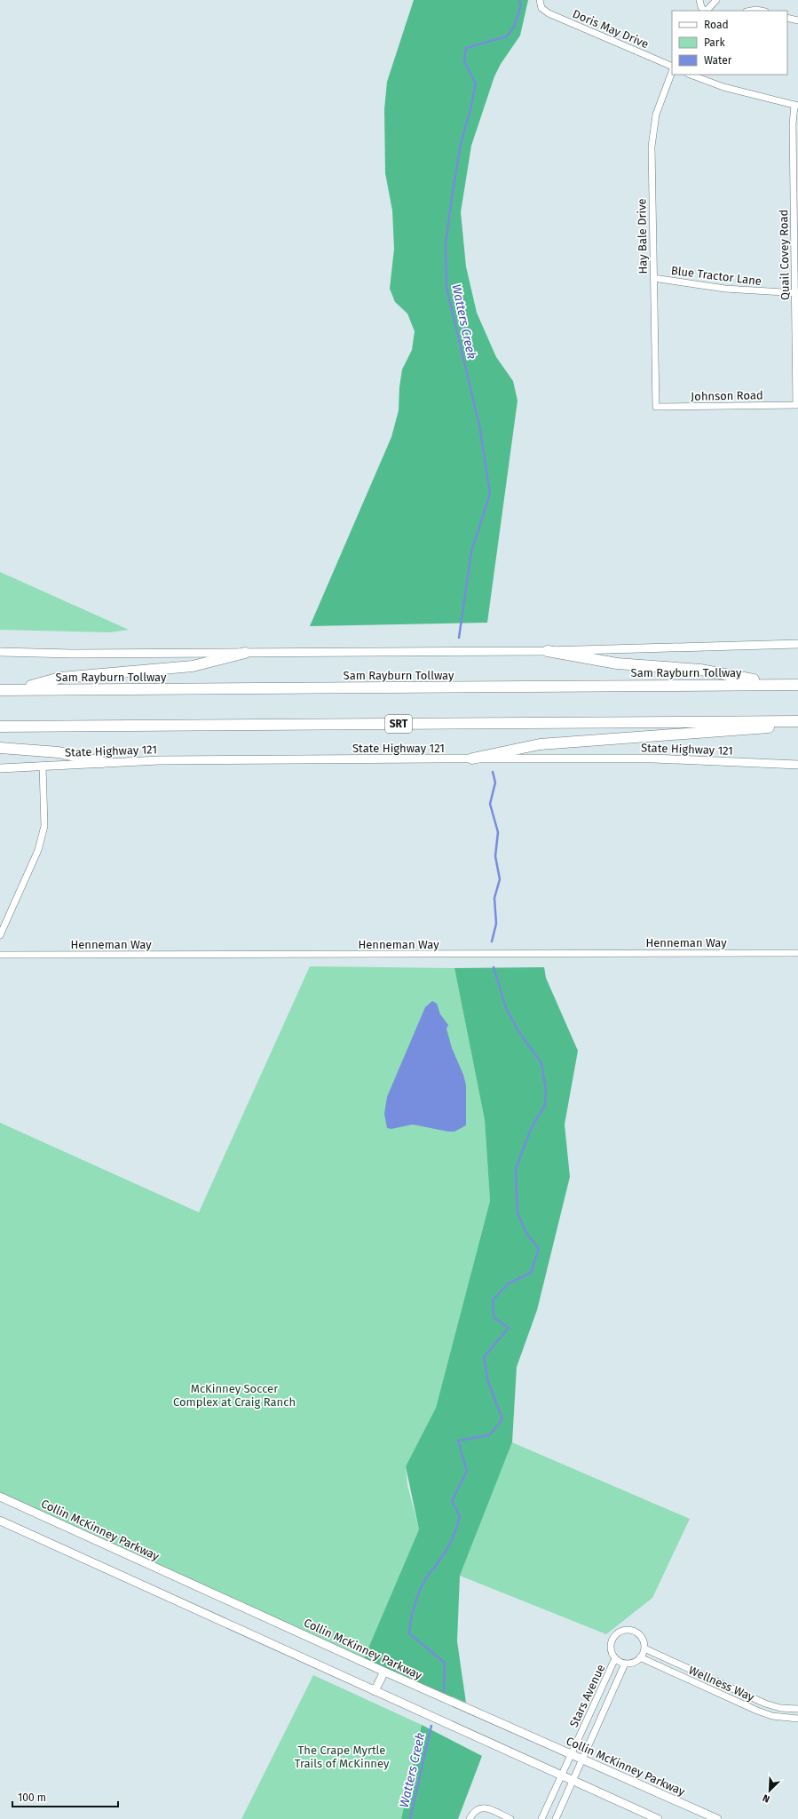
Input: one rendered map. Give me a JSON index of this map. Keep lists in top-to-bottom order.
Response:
{
  "streets": {
    "highway": ["Sam Rayburn Tollway", "SRT"],
    "main road": ["State Highway 121", "Collin McKinney Parkway"],
    "street": [
      "Doris May Drive",
      "Hay Bale Drive",
      "Quail Covey Road",
      "Blue Tractor Lane",
      "Johnson Road",
      "Henneman Way",
      "Wellness Way",
      "Stars Avenue"
    ]
  },
  "crossings": [
    ["Hay Bale Drive", "Blue Tractor Lane"],
    ["Hay Bale Drive", "Johnson Road"],
    ["Quail Covey Road", "Blue Tractor Lane"],
    ["Quail Covey Road", "Johnson Road"],
    ["Collin McKinney Parkway", "Stars Avenue"],
    ["Wellness Way", "Stars Avenue"]
  ],
  "water": ["Watters Creek"],
  "parks": ["McKinney Soccer Complex at Craig Ranch", "The Crape Myrtle Trails of McKinney"],
  "legend": ["Road", "Park", "Water"],
  "scale_bar": "100 m",
  "north": "bottom left"
}
